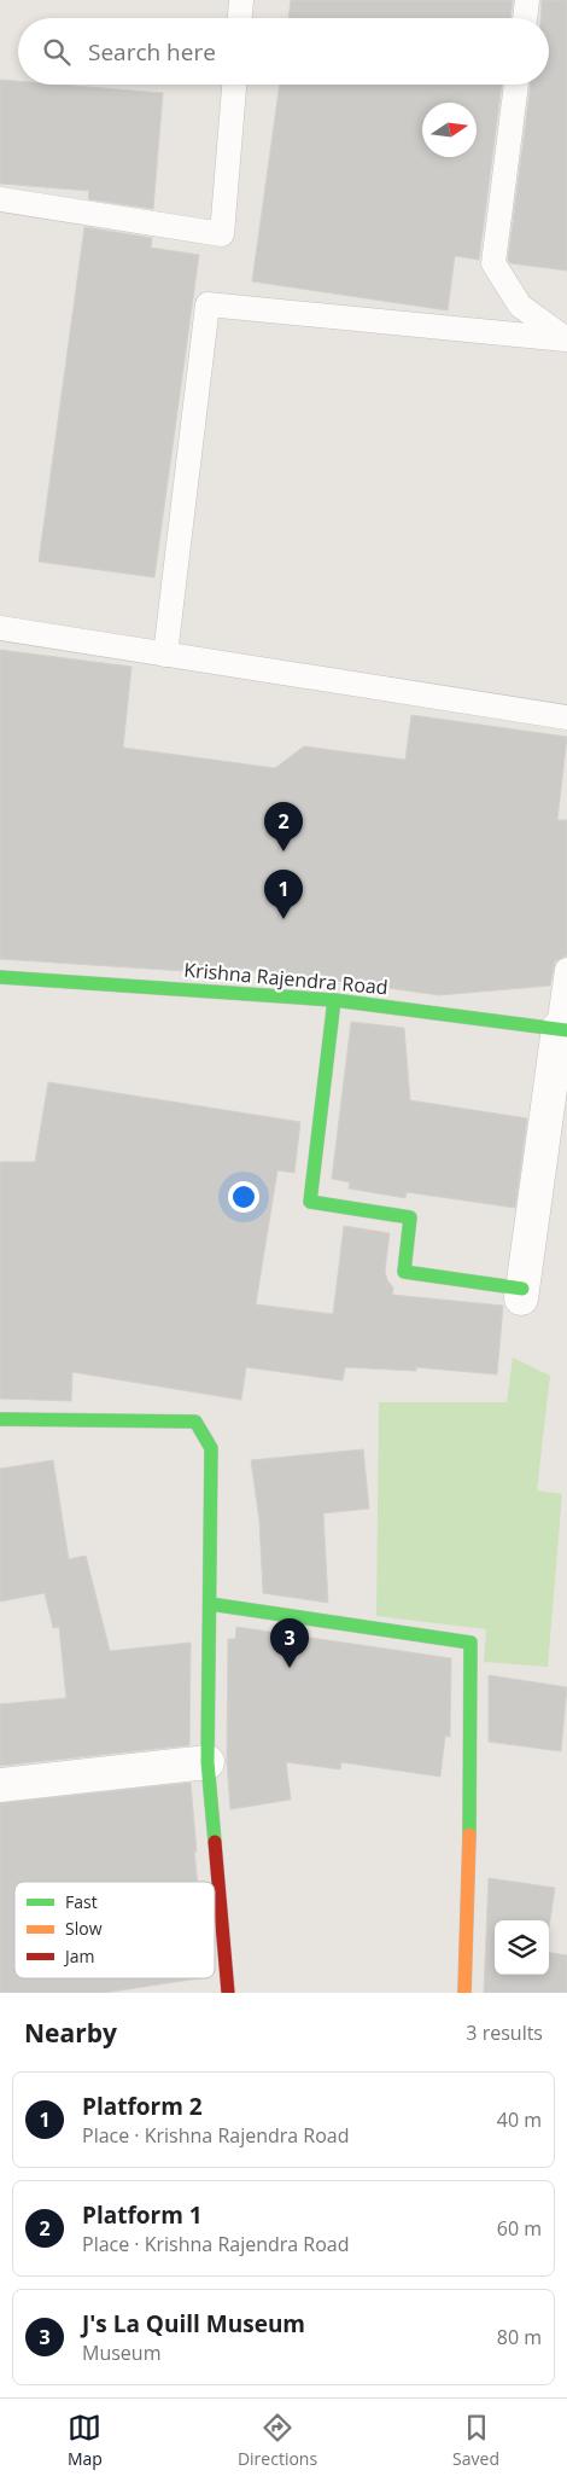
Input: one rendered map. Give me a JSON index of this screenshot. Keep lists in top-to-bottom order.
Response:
{
  "streets": {
    "street": ["Krishna Rajendra Road"]
  },
  "legend": ["Fast", "Slow", "Jam"],
  "north": "right",
  "page": {
    "search": "Search here",
    "pins": ["2", "1", "3"],
    "heading": ["Nearby", "3 results"],
    "list": [
      {
        "mark": "1",
        "name": "Platform 2",
        "note": "Place · Krishna Rajendra Road",
        "value": "40 m"
      },
      {
        "mark": "2",
        "name": "Platform 1",
        "note": "Place · Krishna Rajendra Road",
        "value": "60 m"
      },
      {
        "mark": "3",
        "name": "J's La Quill Museum",
        "note": "Museum",
        "value": "80 m"
      }
    ],
    "nav": ["Map", "Directions", "Saved"]
  }
}
